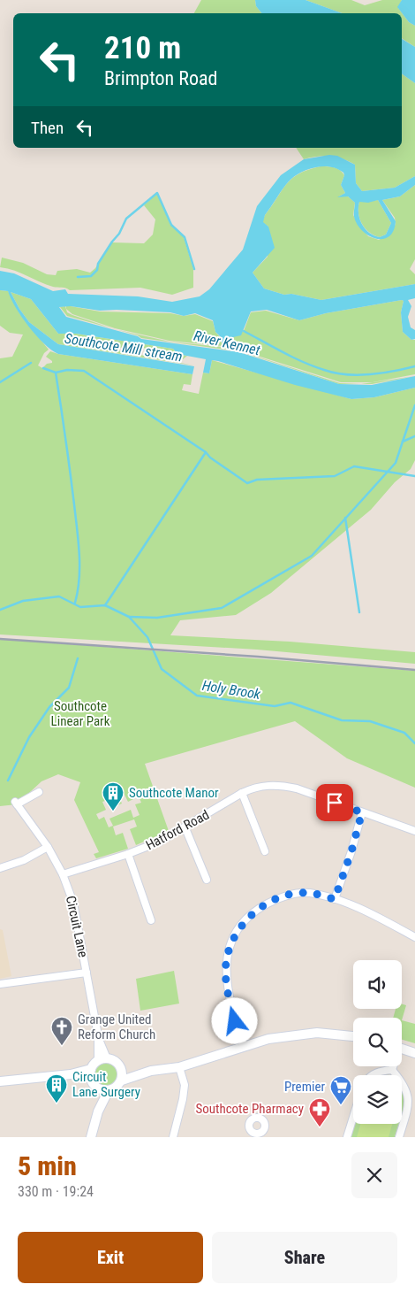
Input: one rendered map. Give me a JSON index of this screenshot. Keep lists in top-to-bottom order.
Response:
{
  "streets": {
    "street": ["Hatford Road", "Circuit Lane"]
  },
  "crossings": [
    ["Hatford Road", "Circuit Lane"]
  ],
  "water": ["River Kennet", "Southcote Mill stream", "Holy Brook"],
  "parks": ["Southcote Linear Park"],
  "places": {
    "building": ["Southcote Manor", "Circuit Lane Surgery"],
    "church": ["Grange United Reform Church"],
    "supermarket": ["Premier"],
    "pharmacy": ["Southcote Pharmacy"]
  },
  "page": {
    "turn": ["210 m", "Brimpton Road"],
    "then": "Then",
    "heading": ["5 min", "330 m · 19:24"],
    "buttons": ["Exit", "Share"]
  }
}
